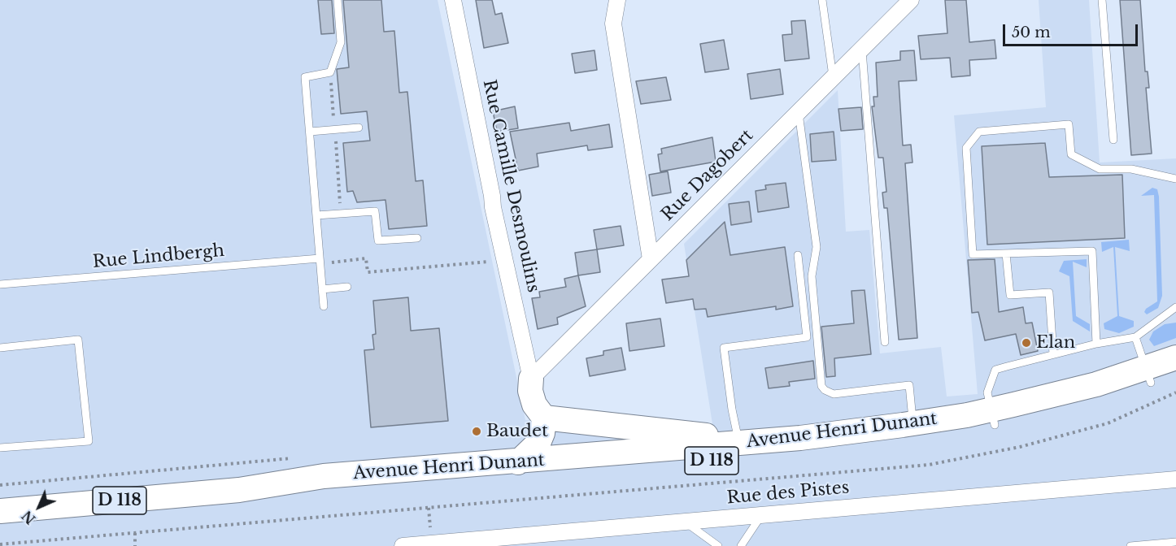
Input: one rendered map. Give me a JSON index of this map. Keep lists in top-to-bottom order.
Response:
{
  "streets": {
    "main road": ["Avenue Henri Dunant", "D 118"],
    "street": ["Rue Dagobert", "Rue Camille Desmoulins", "Rue des Pistes"],
    "lane": ["Rue Lindbergh"]
  },
  "crossings": [
    ["Rue Dagobert", "Rue Camille Desmoulins"]
  ],
  "places": ["Elan", "Baudet"],
  "scale_bar": "50 m",
  "north": "bottom left"
}
